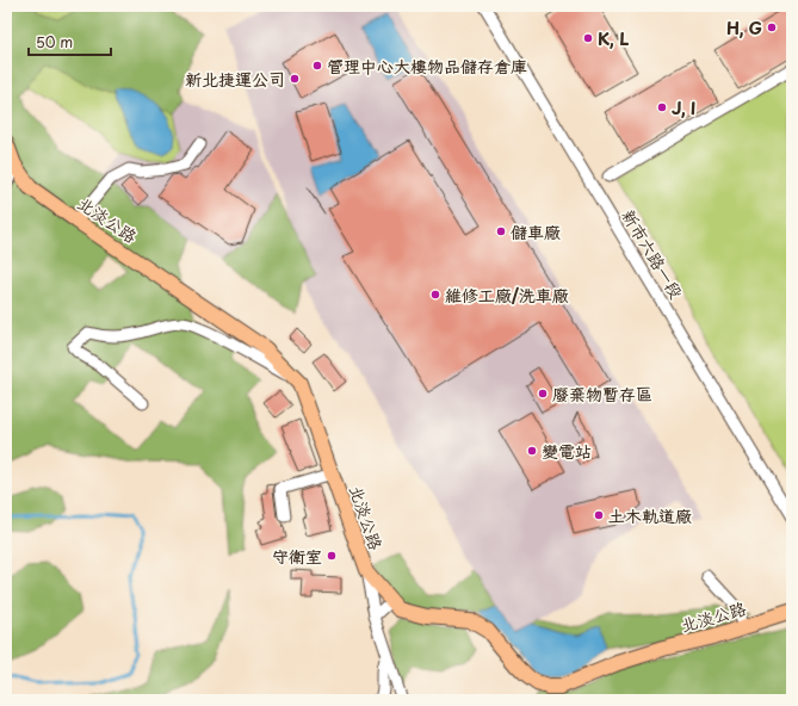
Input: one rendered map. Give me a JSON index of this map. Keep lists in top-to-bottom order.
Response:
{
  "streets": {
    "main road": ["北淡公路"],
    "street": ["新市六路一段"]
  },
  "places": [
    "H, G",
    "K, L",
    "管理中心大樓物品儲存倉庫",
    "新北捷運公司",
    "J, I",
    "儲車廠",
    "維修工廠/洗車廠",
    "廢棄物暫存區",
    "變電站",
    "土木軌道廠",
    "守衛室"
  ],
  "scale_bar": "50 m"
}
